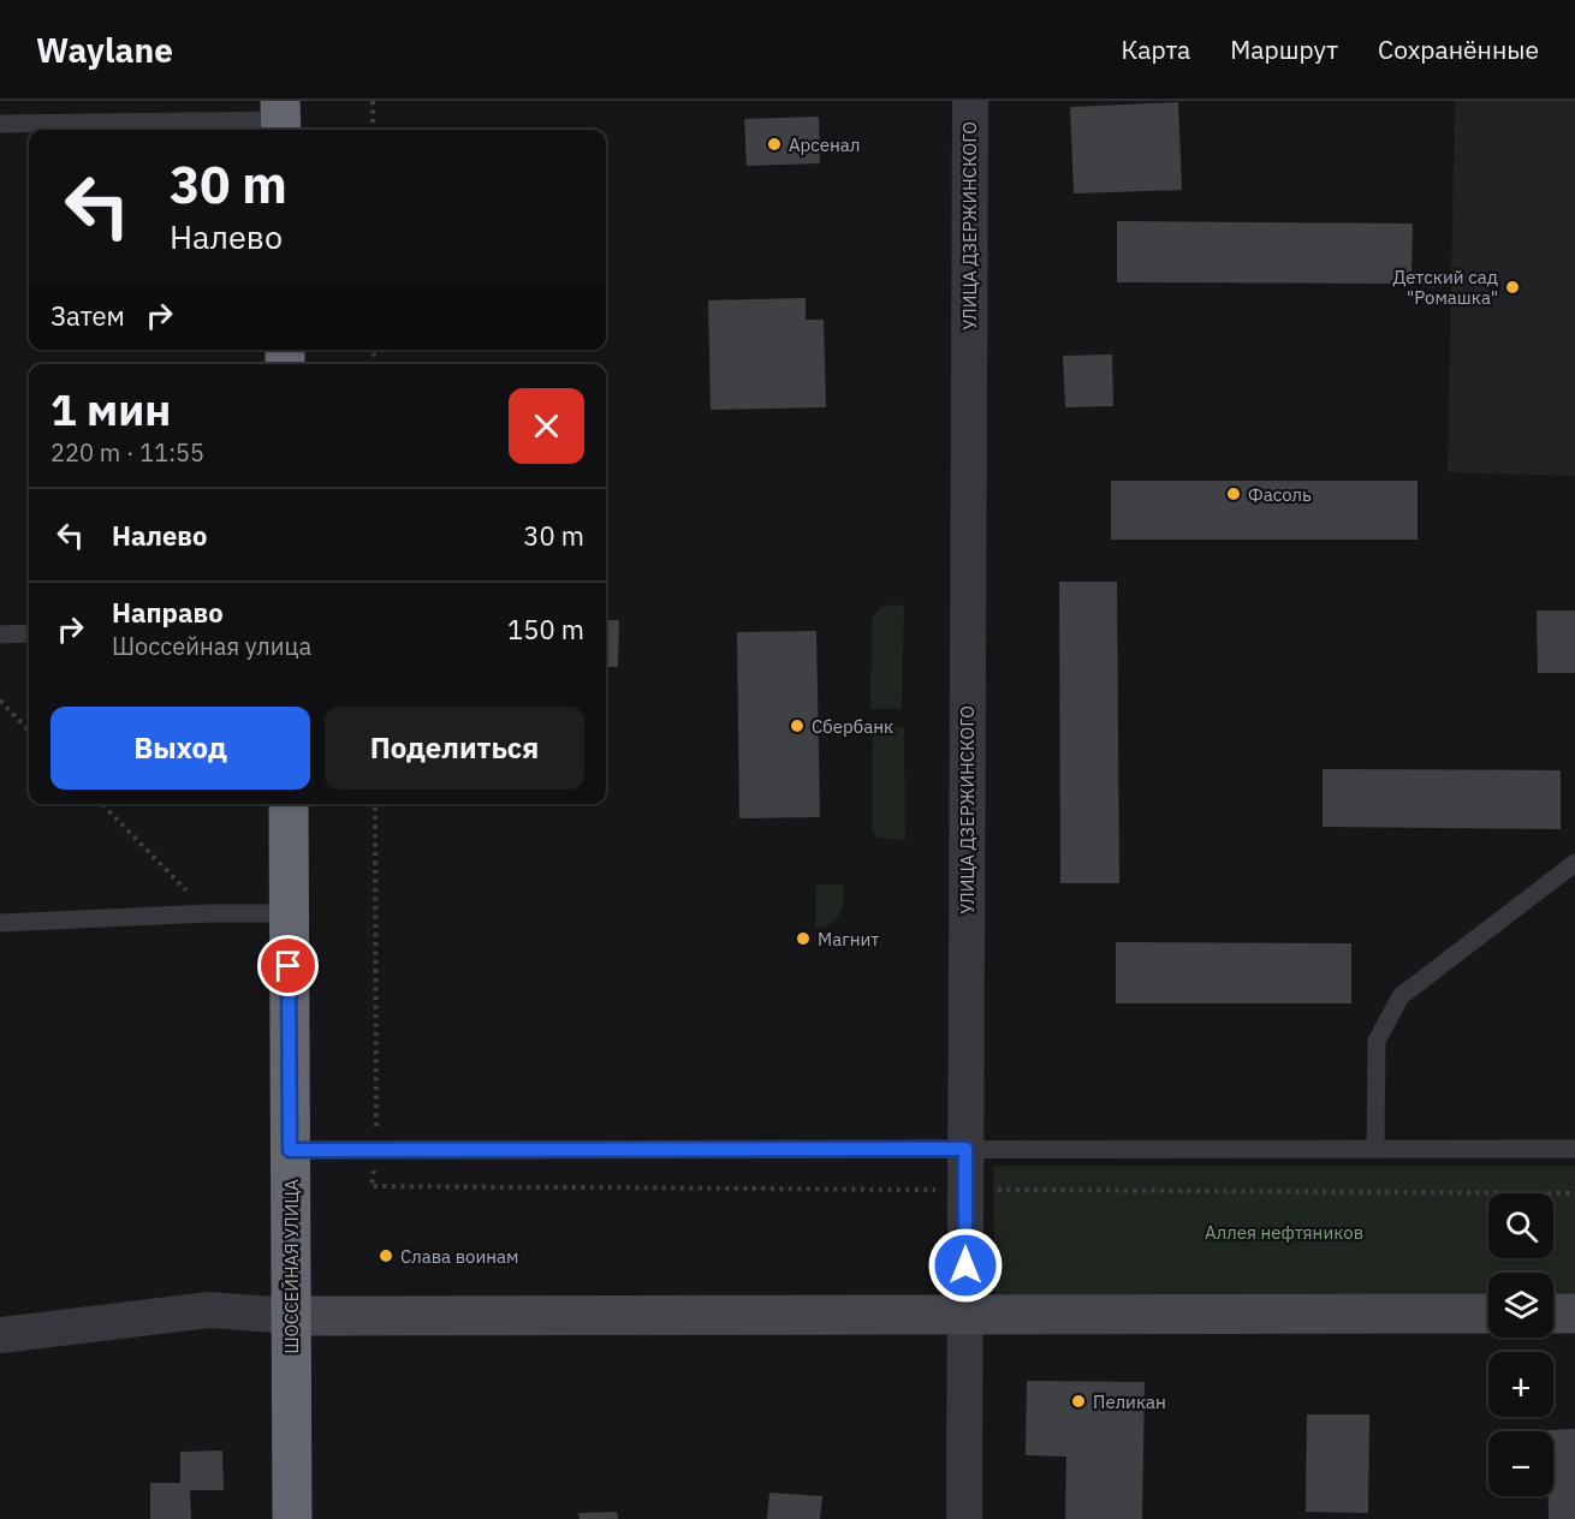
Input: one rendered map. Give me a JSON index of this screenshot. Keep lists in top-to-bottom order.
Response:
{
  "streets": {
    "highway": ["ШОССЕЙНАЯ УЛИЦА"],
    "street": ["УЛИЦА ДЗЕРЖИНСКОГО"]
  },
  "parks": ["Аллея нефтяников"],
  "places": [
    "Арсенал",
    "Детский сад \"Ромашка\"",
    "Фасоль",
    "Сбербанк",
    "Магнит",
    "Слава воинам",
    "Пеликан"
  ],
  "page": {
    "header": "Waylane",
    "nav": ["Карта", "Маршрут", "Сохранённые"],
    "turn": ["30 m", "Налево"],
    "then": "Затем",
    "heading": ["1 мин", "220 m · 11:55"],
    "list": [
      {
        "name": "Налево",
        "value": "30 m"
      },
      {
        "name": "Направо",
        "note": "Шоссейная улица",
        "value": "150 m"
      }
    ],
    "buttons": ["Выход", "Поделиться"],
    "map_buttons": ["+", "−"]
  }
}
